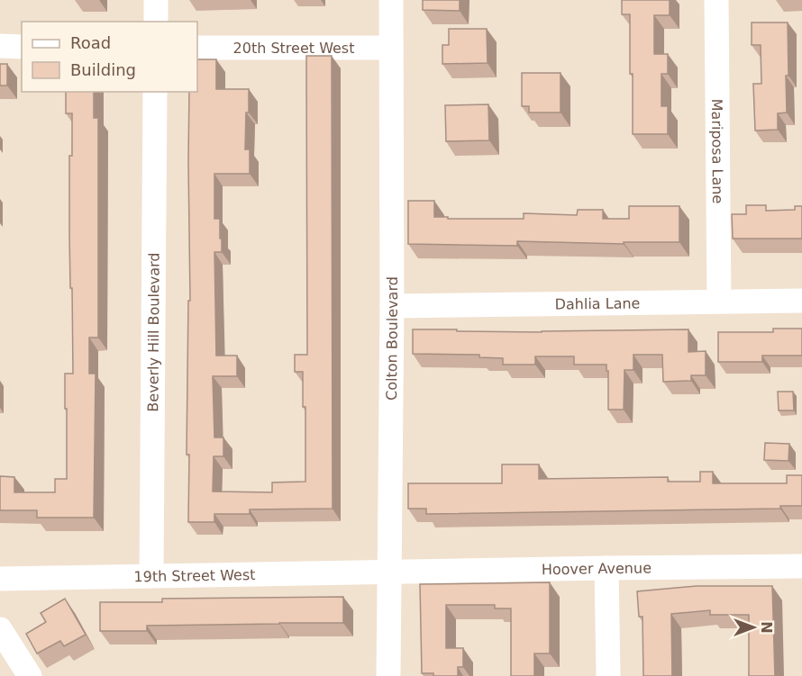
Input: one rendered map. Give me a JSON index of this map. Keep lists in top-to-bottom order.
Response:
{
  "streets": {
    "street": [
      "20th Street West",
      "Mariposa Lane",
      "Dahlia Lane",
      "Beverly Hill Boulevard",
      "Colton Boulevard",
      "Hoover Avenue",
      "19th Street West"
    ]
  },
  "crossings": [
    ["20th Street West", "Colton Boulevard"],
    ["Mariposa Lane", "Dahlia Lane"],
    ["Dahlia Lane", "Colton Boulevard"],
    ["Beverly Hill Boulevard", "19th Street West"],
    ["Colton Boulevard", "Hoover Avenue"],
    ["Colton Boulevard", "19th Street West"],
    ["Hoover Avenue", "19th Street West"]
  ],
  "legend": ["Road", "Building"],
  "north": "right"
}
